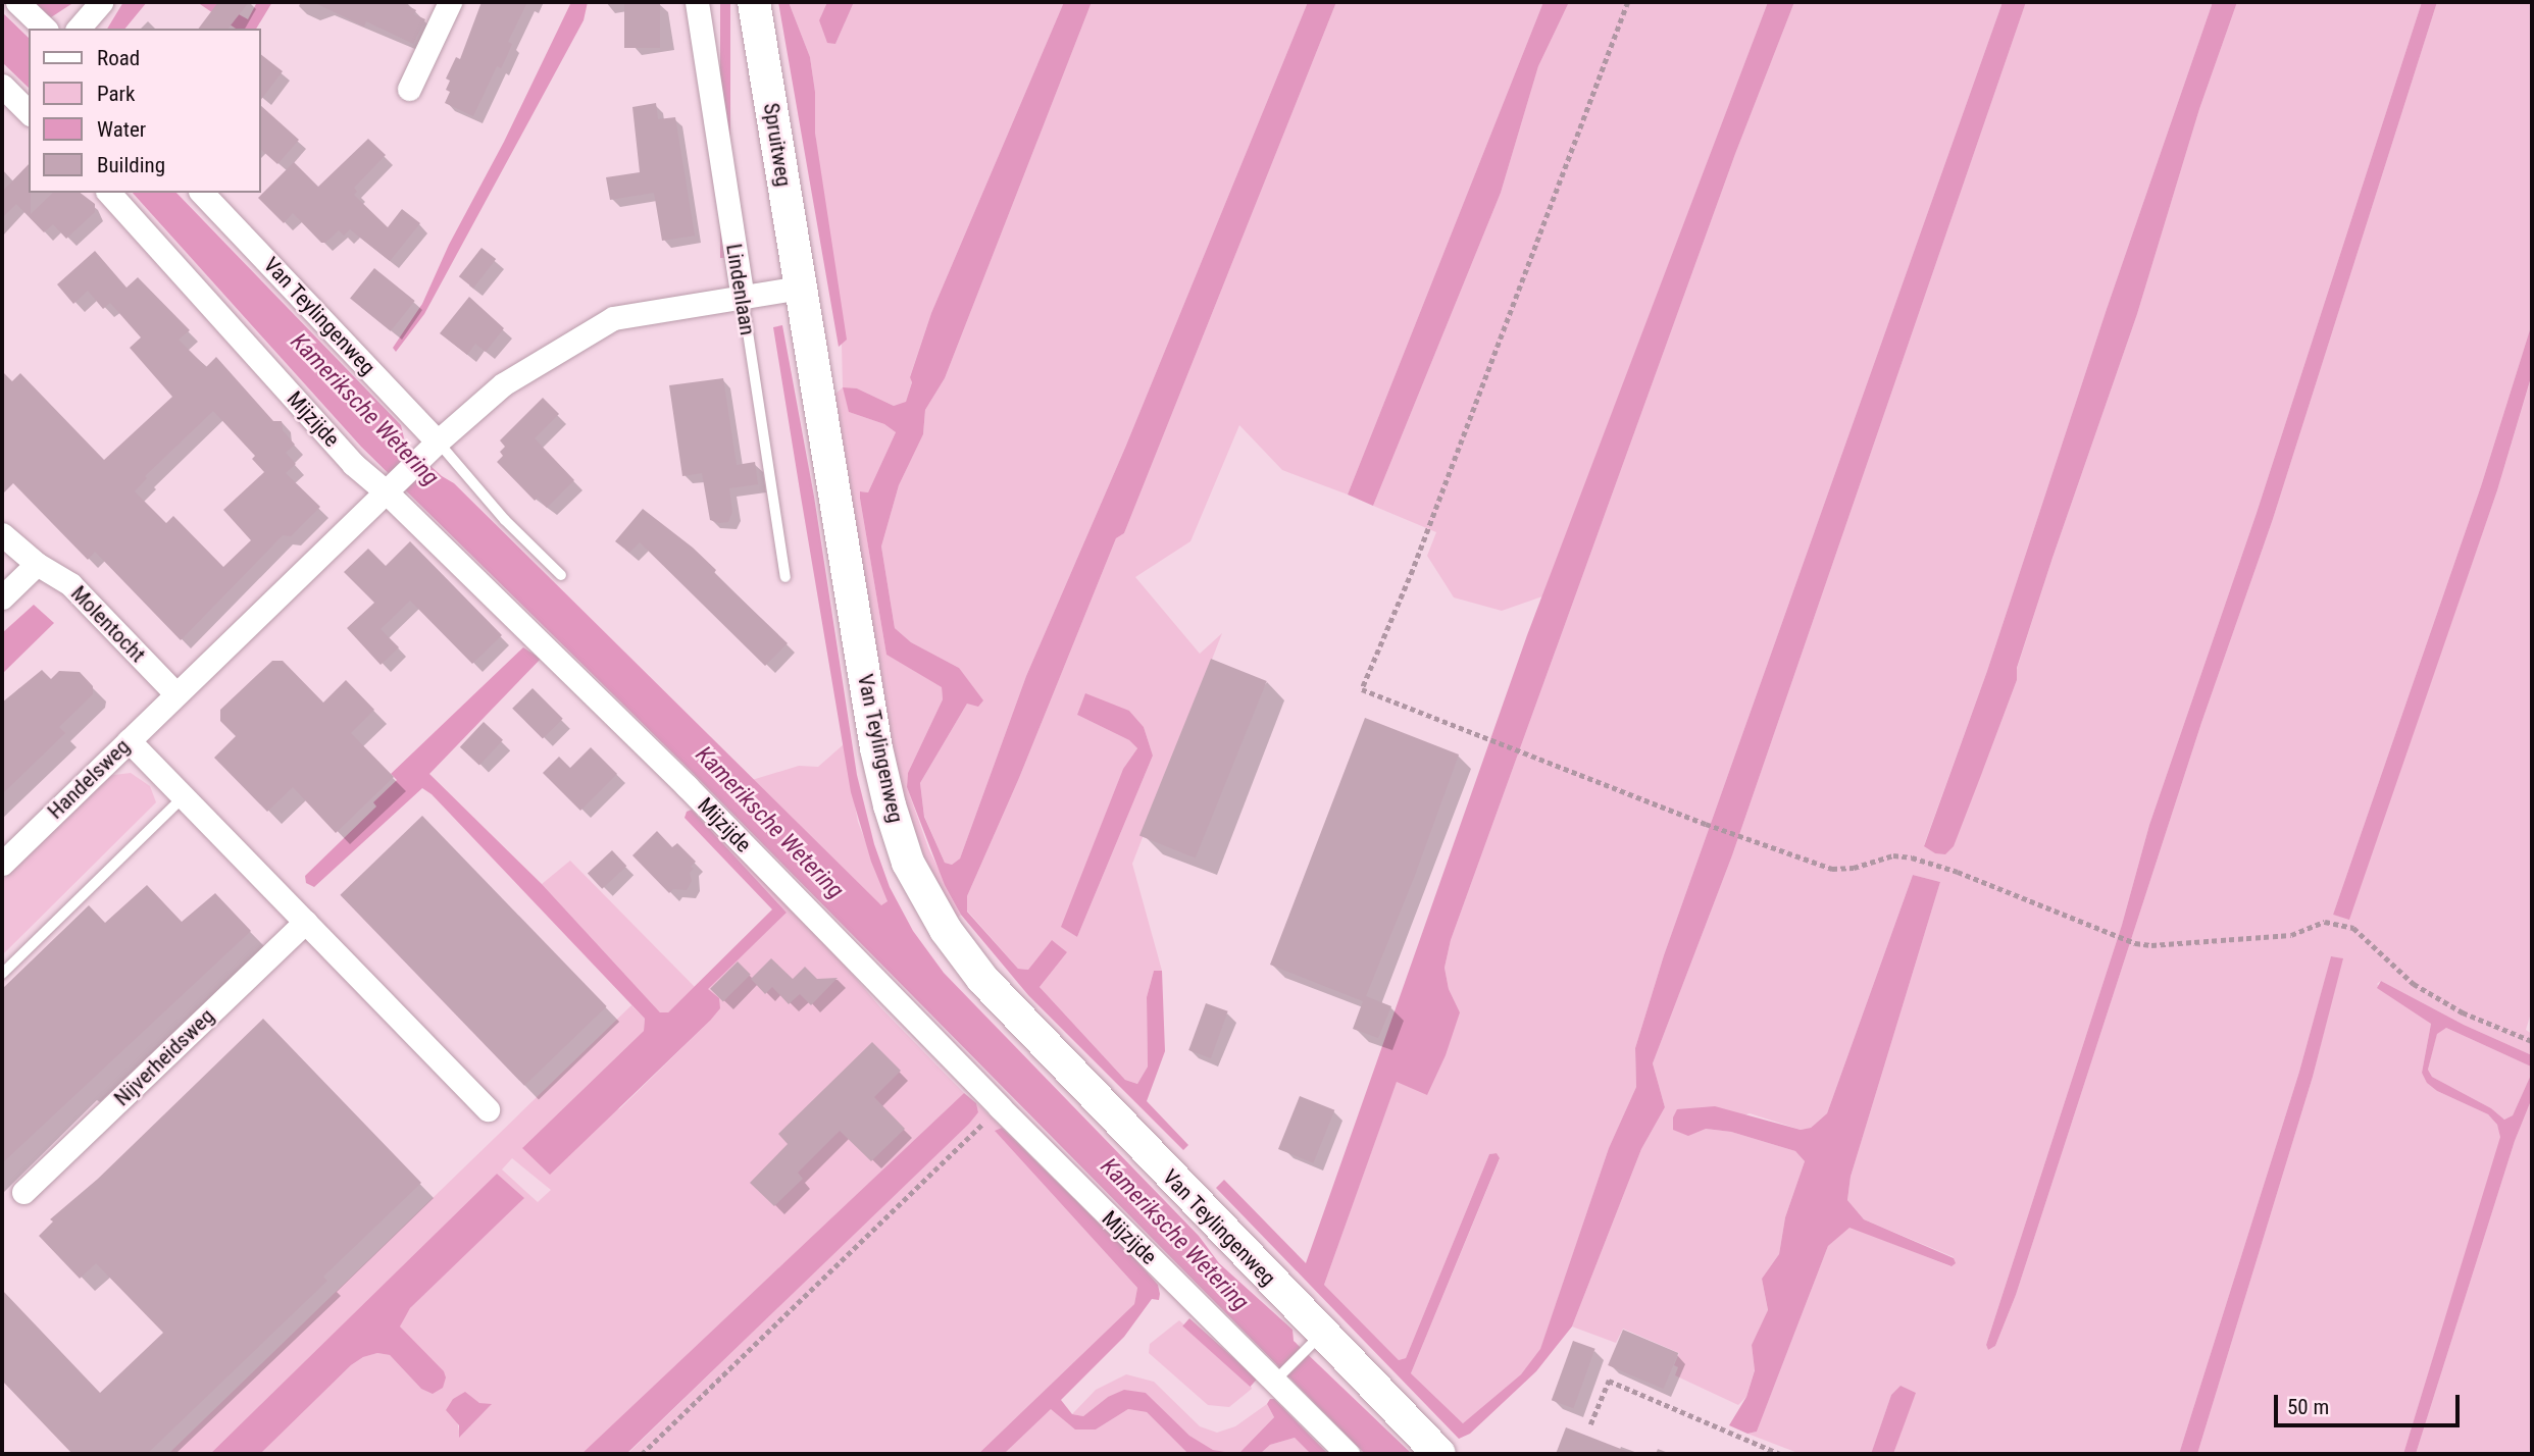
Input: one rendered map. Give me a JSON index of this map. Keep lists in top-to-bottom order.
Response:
{
  "streets": {
    "main road": ["Spruitweg", "Van Teylingenweg"],
    "street": [
      "Lindenlaan",
      "Mijzijde",
      "Molentocht",
      "Handelsweg",
      "Nijverheidsweg"
    ]
  },
  "crossings": [
    ["Spruitweg", "Van Teylingenweg"],
    ["Molentocht", "Handelsweg"]
  ],
  "water": ["Kameriksche Wetering"],
  "legend": [
    "Road",
    "Park",
    "Water",
    "Building"
  ],
  "scale_bar": "50 m"
}
